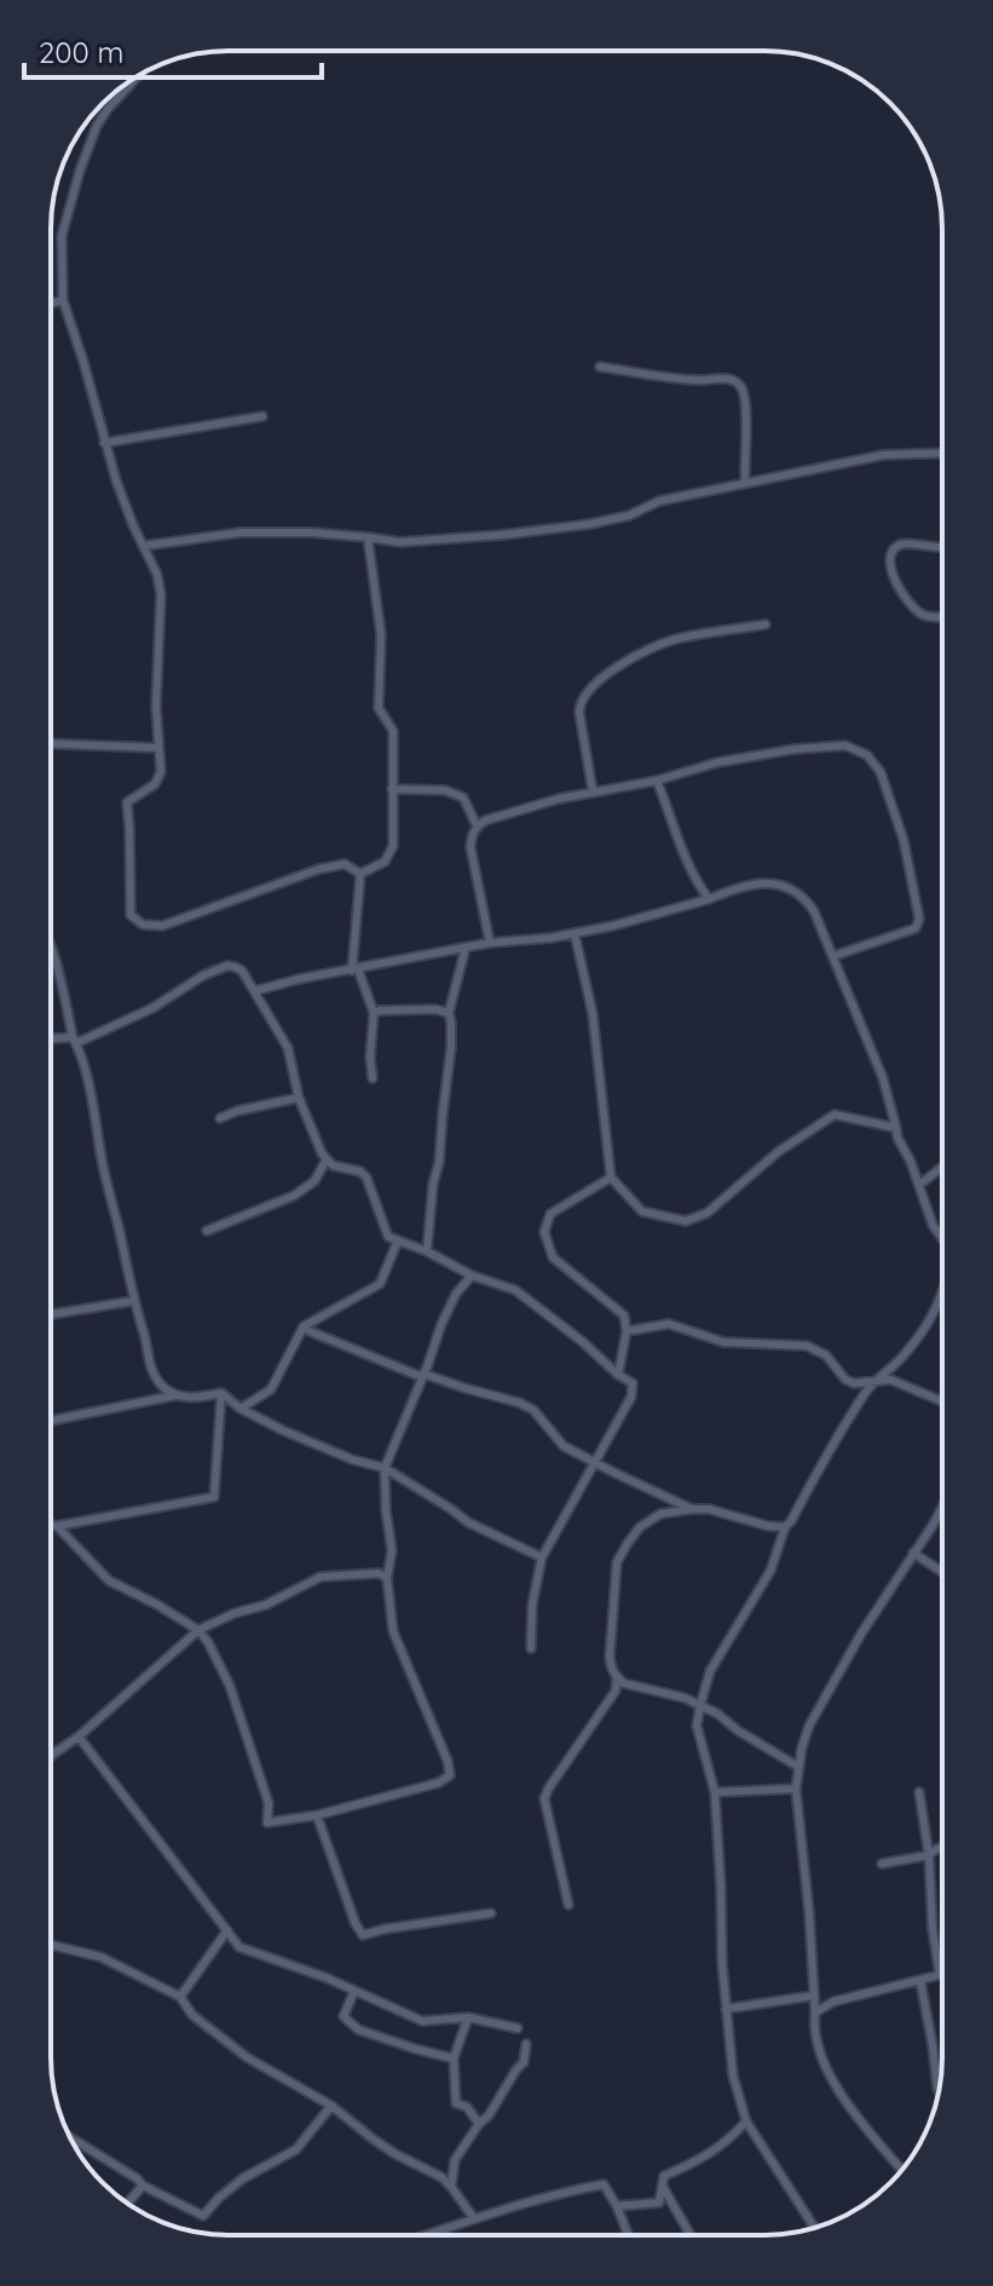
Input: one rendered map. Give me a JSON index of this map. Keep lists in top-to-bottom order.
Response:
{
  "scale_bar": "200 m"
}
